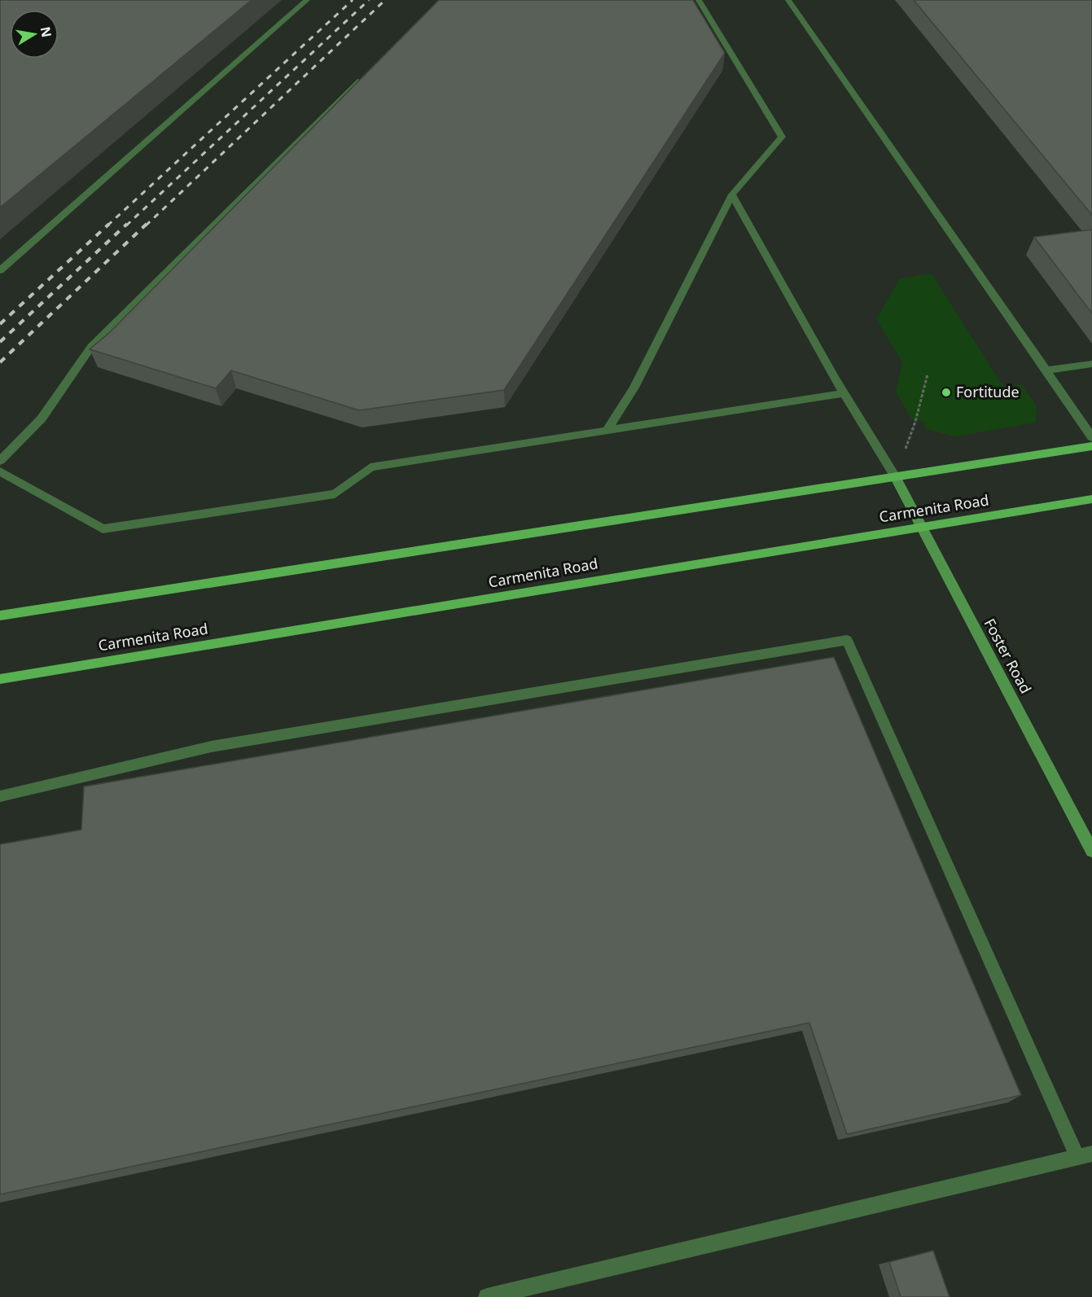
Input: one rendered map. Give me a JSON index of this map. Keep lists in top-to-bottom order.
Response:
{
  "streets": {
    "main road": ["Carmenita Road"],
    "street": ["Foster Road"]
  },
  "crossings": [
    ["Carmenita Road", "Foster Road"]
  ],
  "places": ["Fortitude"],
  "north": "right"
}
